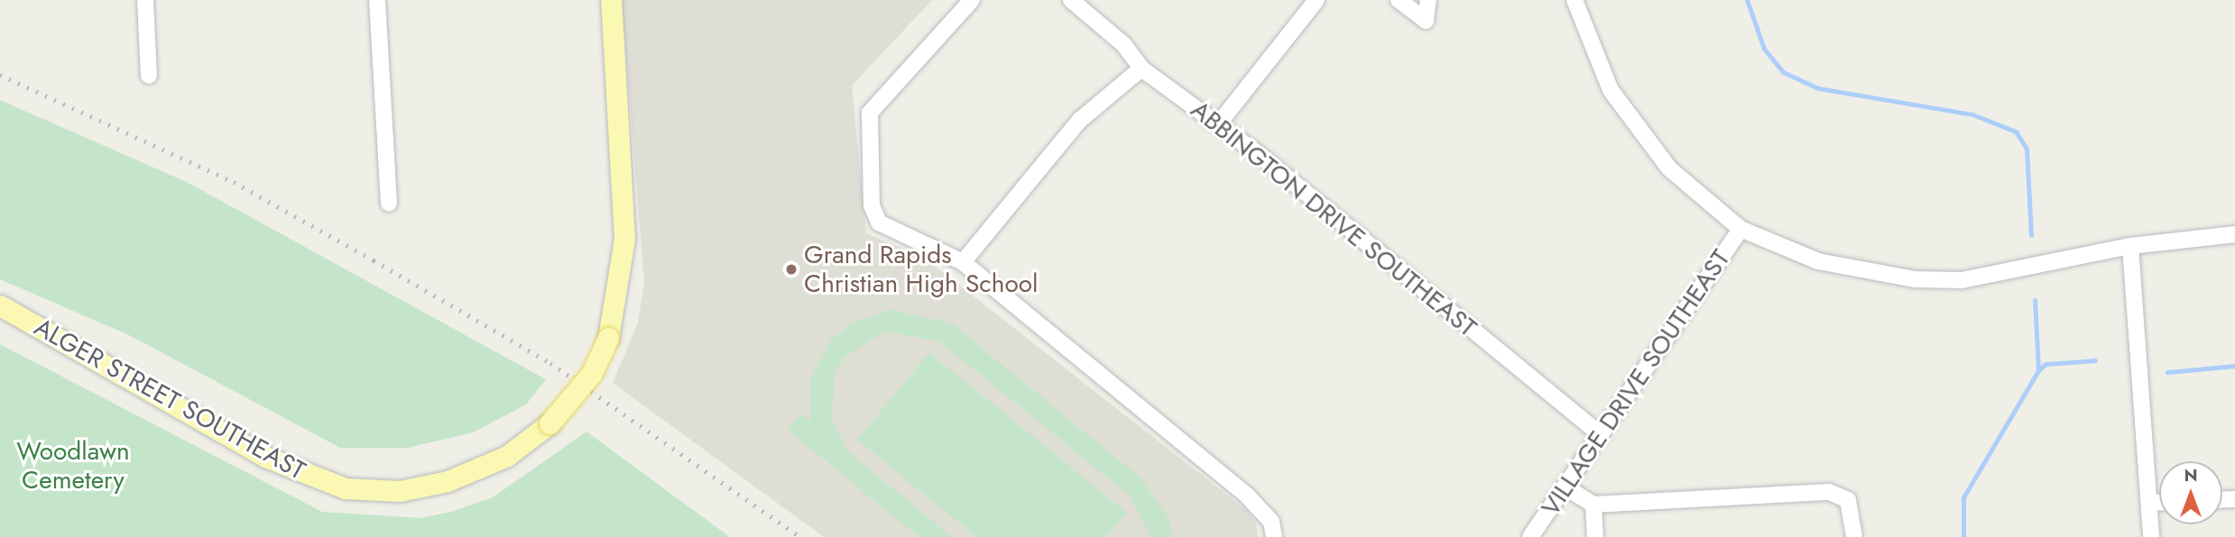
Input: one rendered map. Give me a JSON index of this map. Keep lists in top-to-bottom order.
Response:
{
  "streets": {
    "main road": ["ALGER STREET SOUTHEAST"],
    "street": ["ABBINGTON DRIVE SOUTHEAST", "VILLAGE DRIVE SOUTHEAST"]
  },
  "crossings": [
    ["ABBINGTON DRIVE SOUTHEAST", "VILLAGE DRIVE SOUTHEAST"]
  ],
  "parks": ["Woodlawn Cemetery"],
  "places": ["Grand Rapids Christian High School"],
  "north": "top"
}
